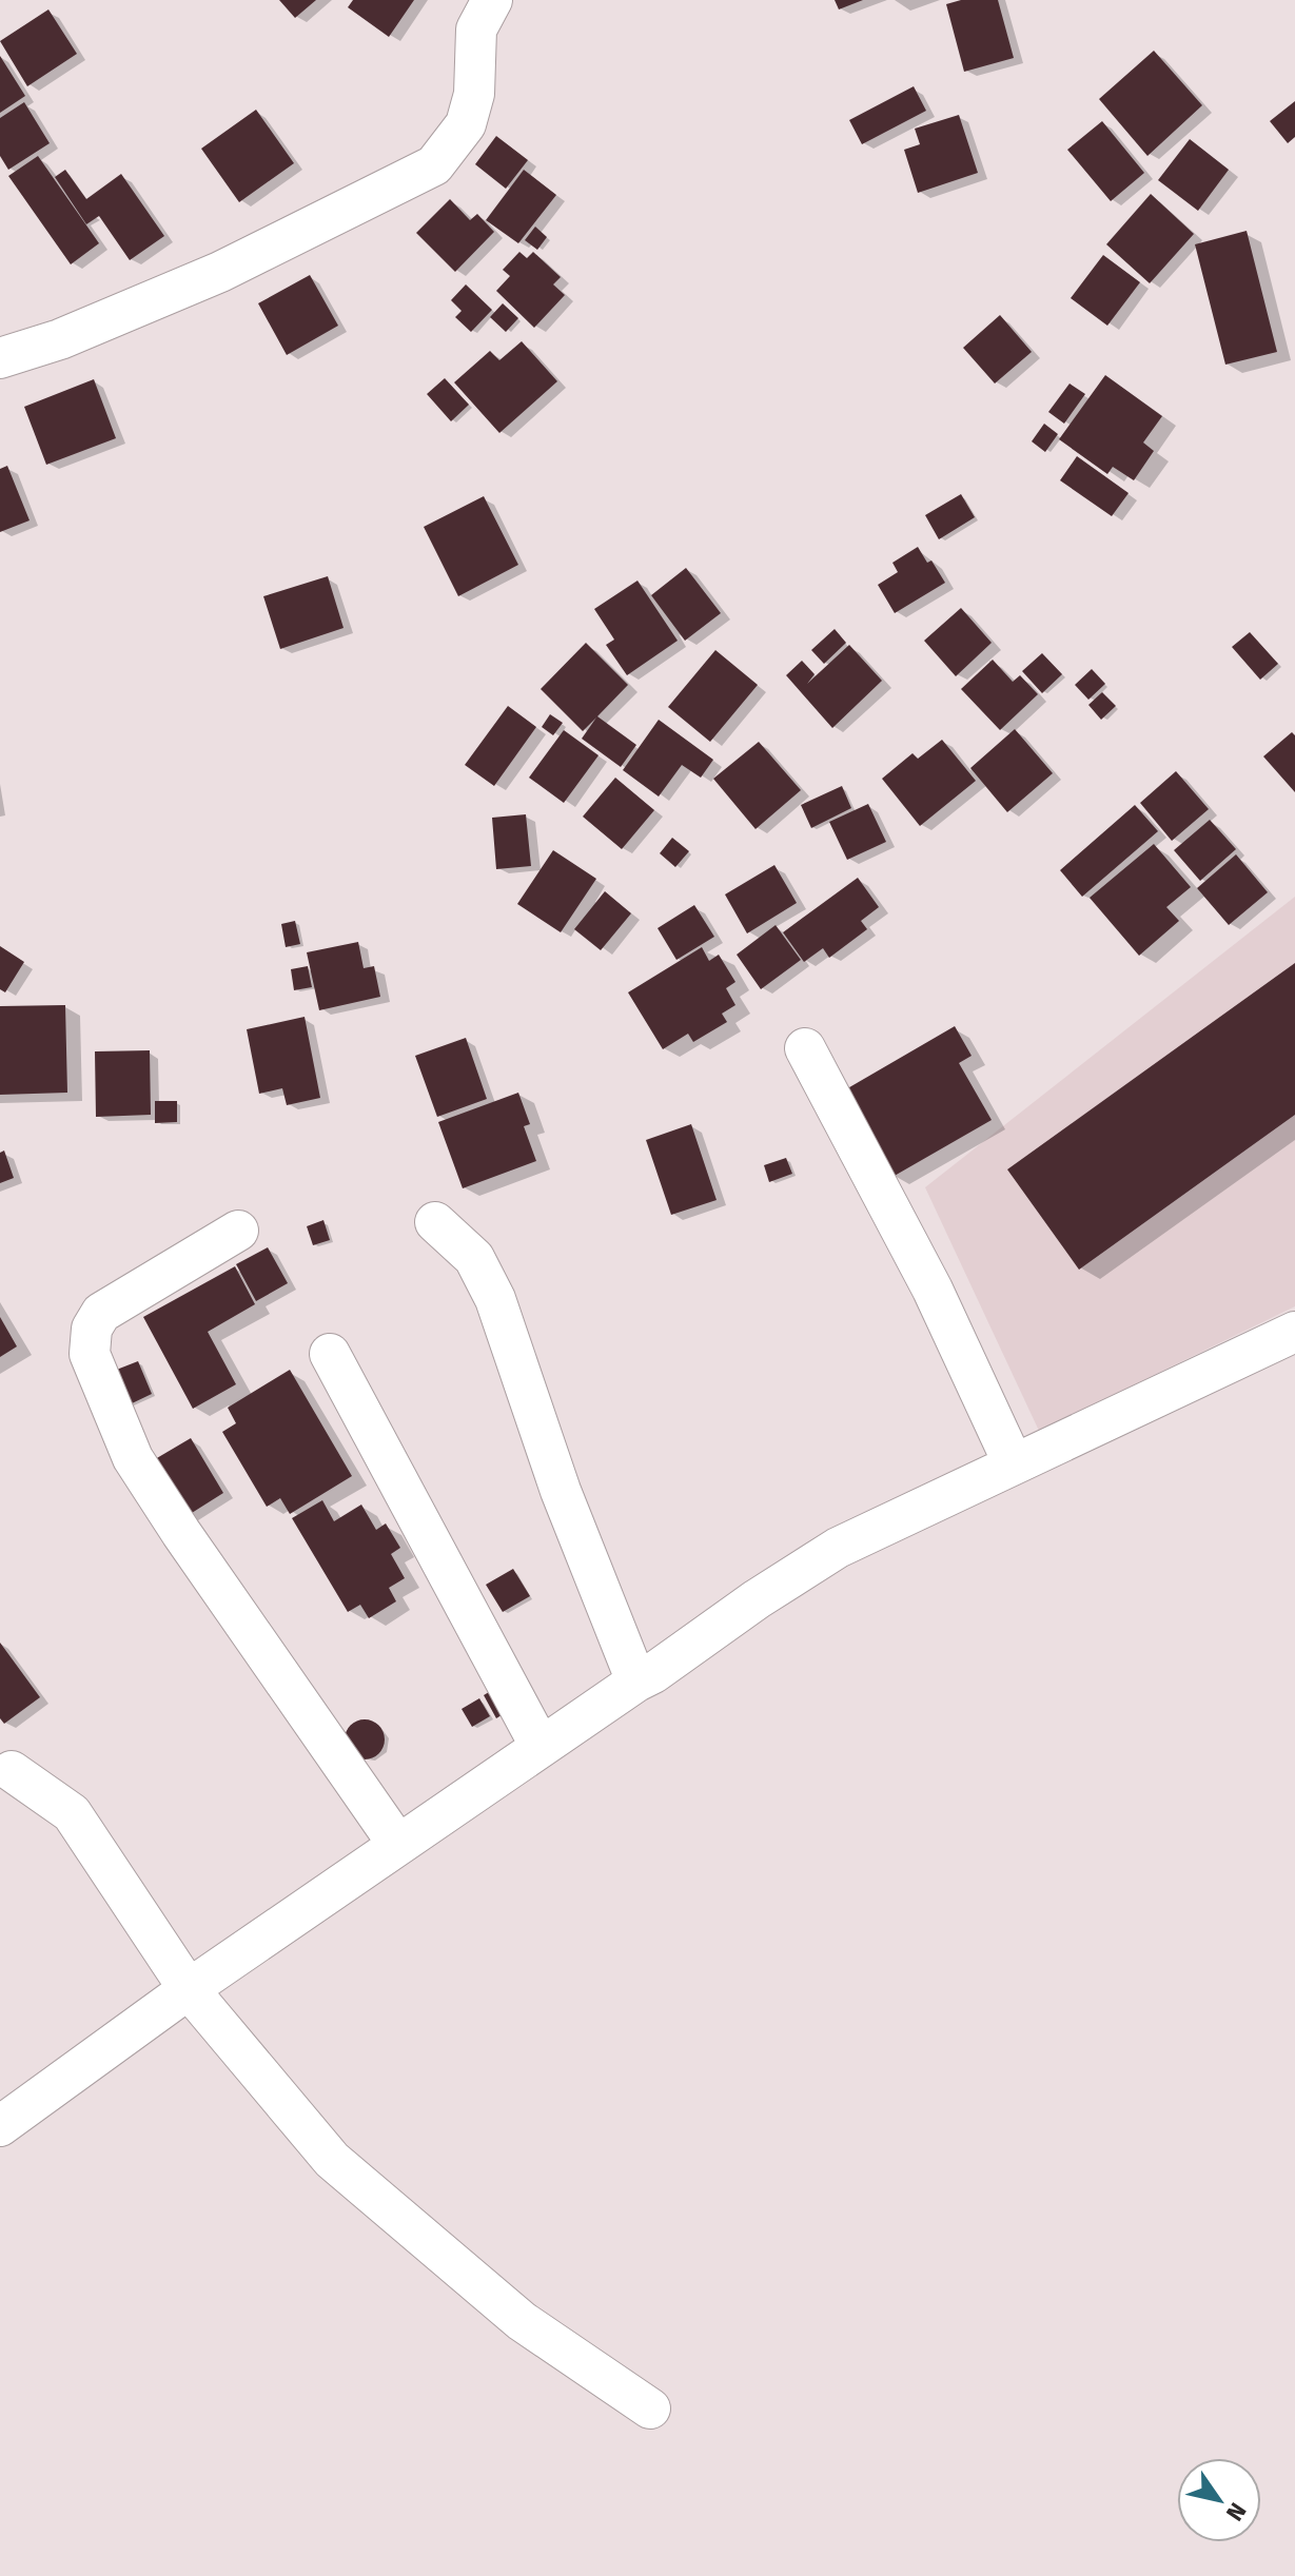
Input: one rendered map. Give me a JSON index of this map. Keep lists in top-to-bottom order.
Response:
{
  "north": "bottom right"
}
